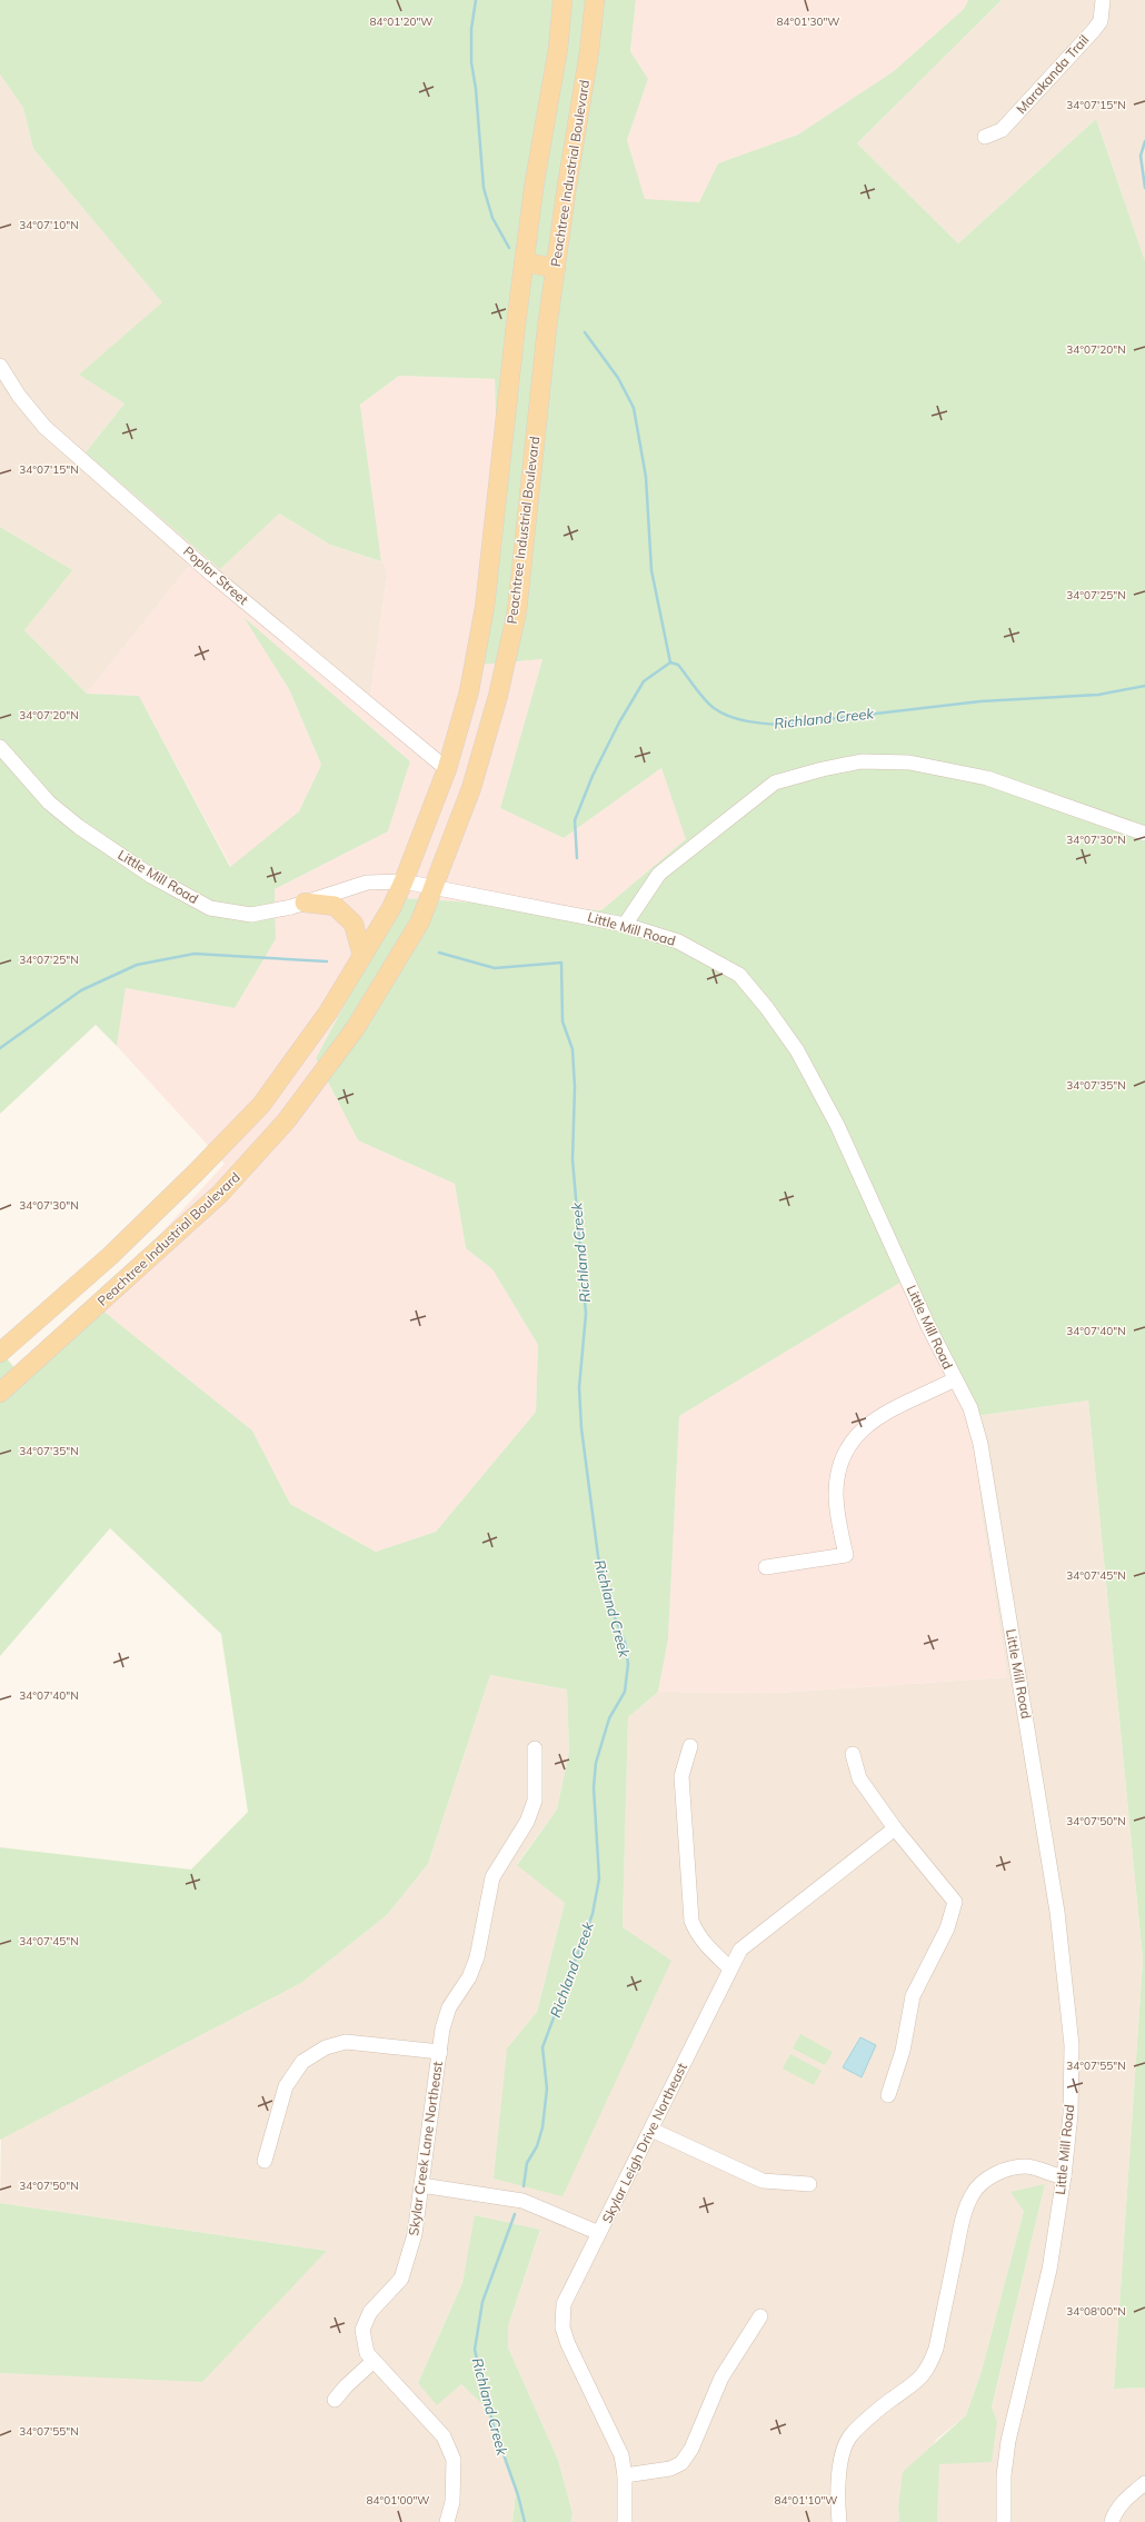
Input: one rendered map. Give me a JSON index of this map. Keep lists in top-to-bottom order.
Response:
{
  "streets": {
    "main road": ["Peachtree Industrial Boulevard"],
    "street": [
      "Marakanda Trail",
      "Poplar Street",
      "Little Mill Road",
      "Skylar Leigh Drive Northeast",
      "Skylar Creek Lane Northeast"
    ]
  },
  "crossings": [
    ["Peachtree Industrial Boulevard", "Little Mill Road"]
  ],
  "water": ["Richland Creek"],
  "coordinates": [
    "84°01'20\"W",
    "84°01'30\"W",
    "34°07'15\"N",
    "34°07'10\"N",
    "34°07'20\"N",
    "34°07'25\"N",
    "34°07'30\"N",
    "34°07'35\"N",
    "34°07'40\"N",
    "34°07'45\"N",
    "34°07'50\"N",
    "34°07'55\"N",
    "34°08'00\"N",
    "84°01'00\"W",
    "84°01'10\"W"
  ]
}
